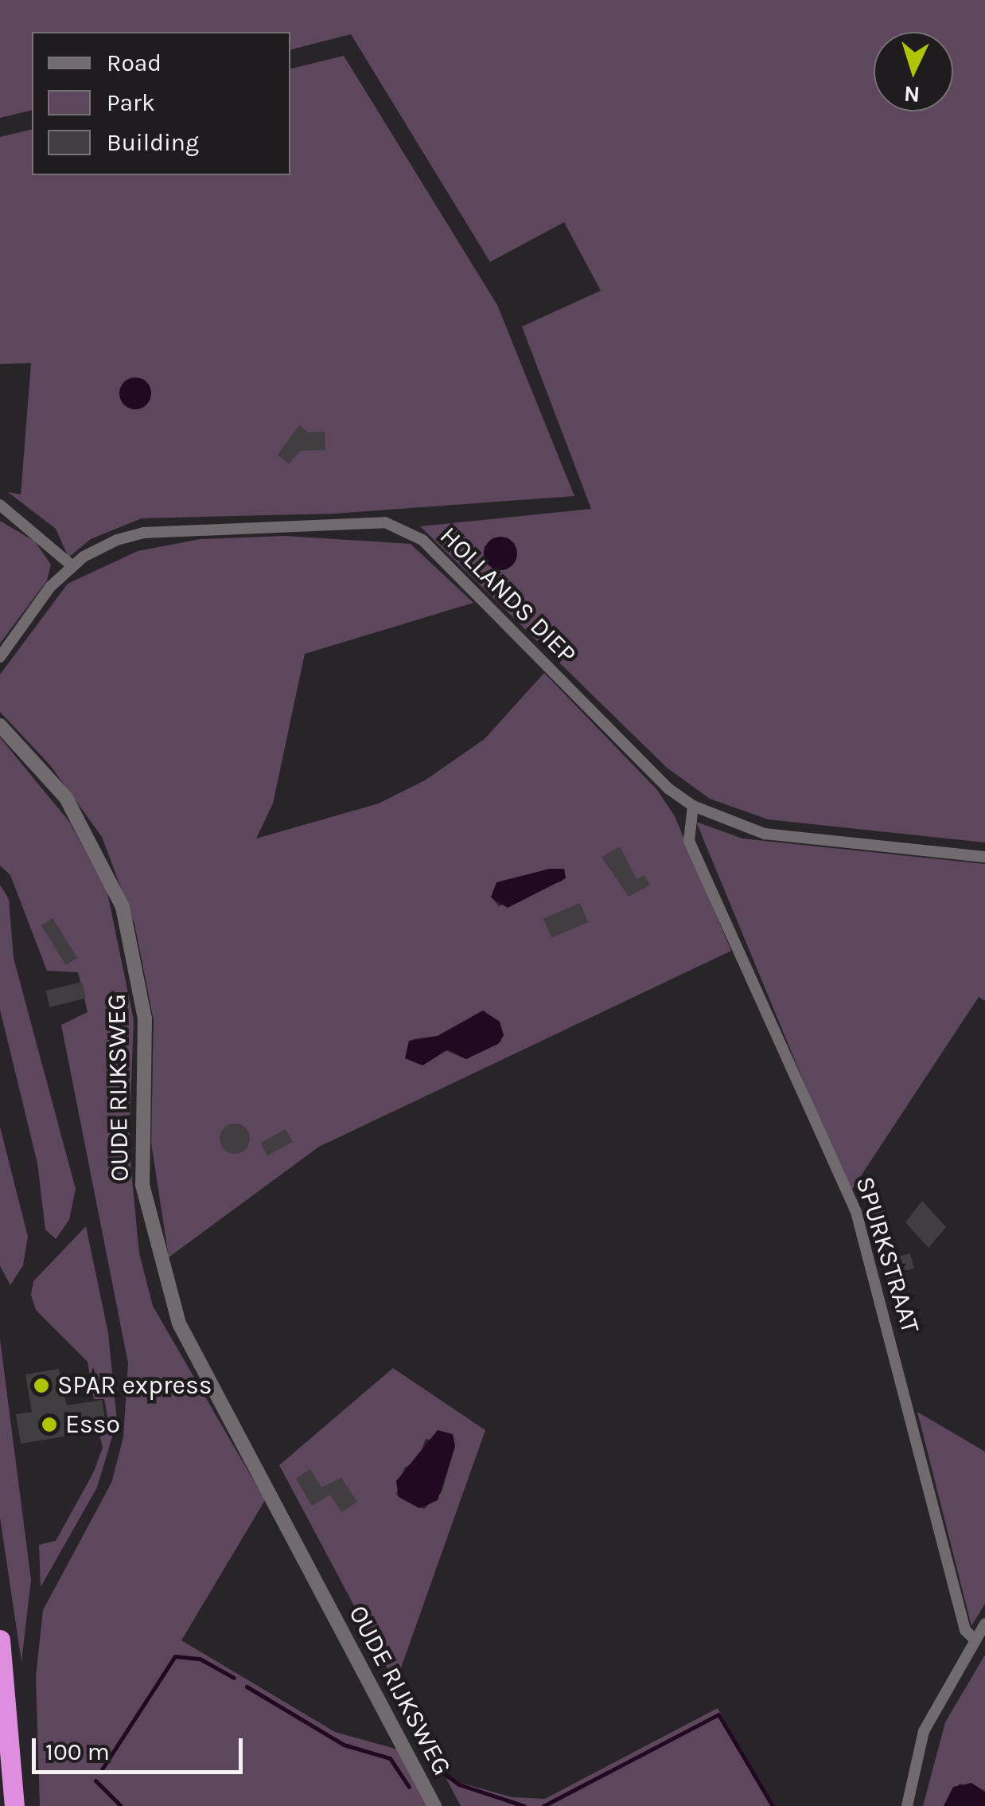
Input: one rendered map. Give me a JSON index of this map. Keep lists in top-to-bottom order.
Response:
{
  "streets": {
    "street": ["HOLLANDS DIEP", "OUDE RIJKSWEG", "SPURKSTRAAT"]
  },
  "crossings": [
    ["HOLLANDS DIEP", "SPURKSTRAAT"]
  ],
  "places": ["SPAR express", "Esso"],
  "legend": ["Road", "Park", "Building"],
  "scale_bar": "100 m",
  "north": "bottom"
}
